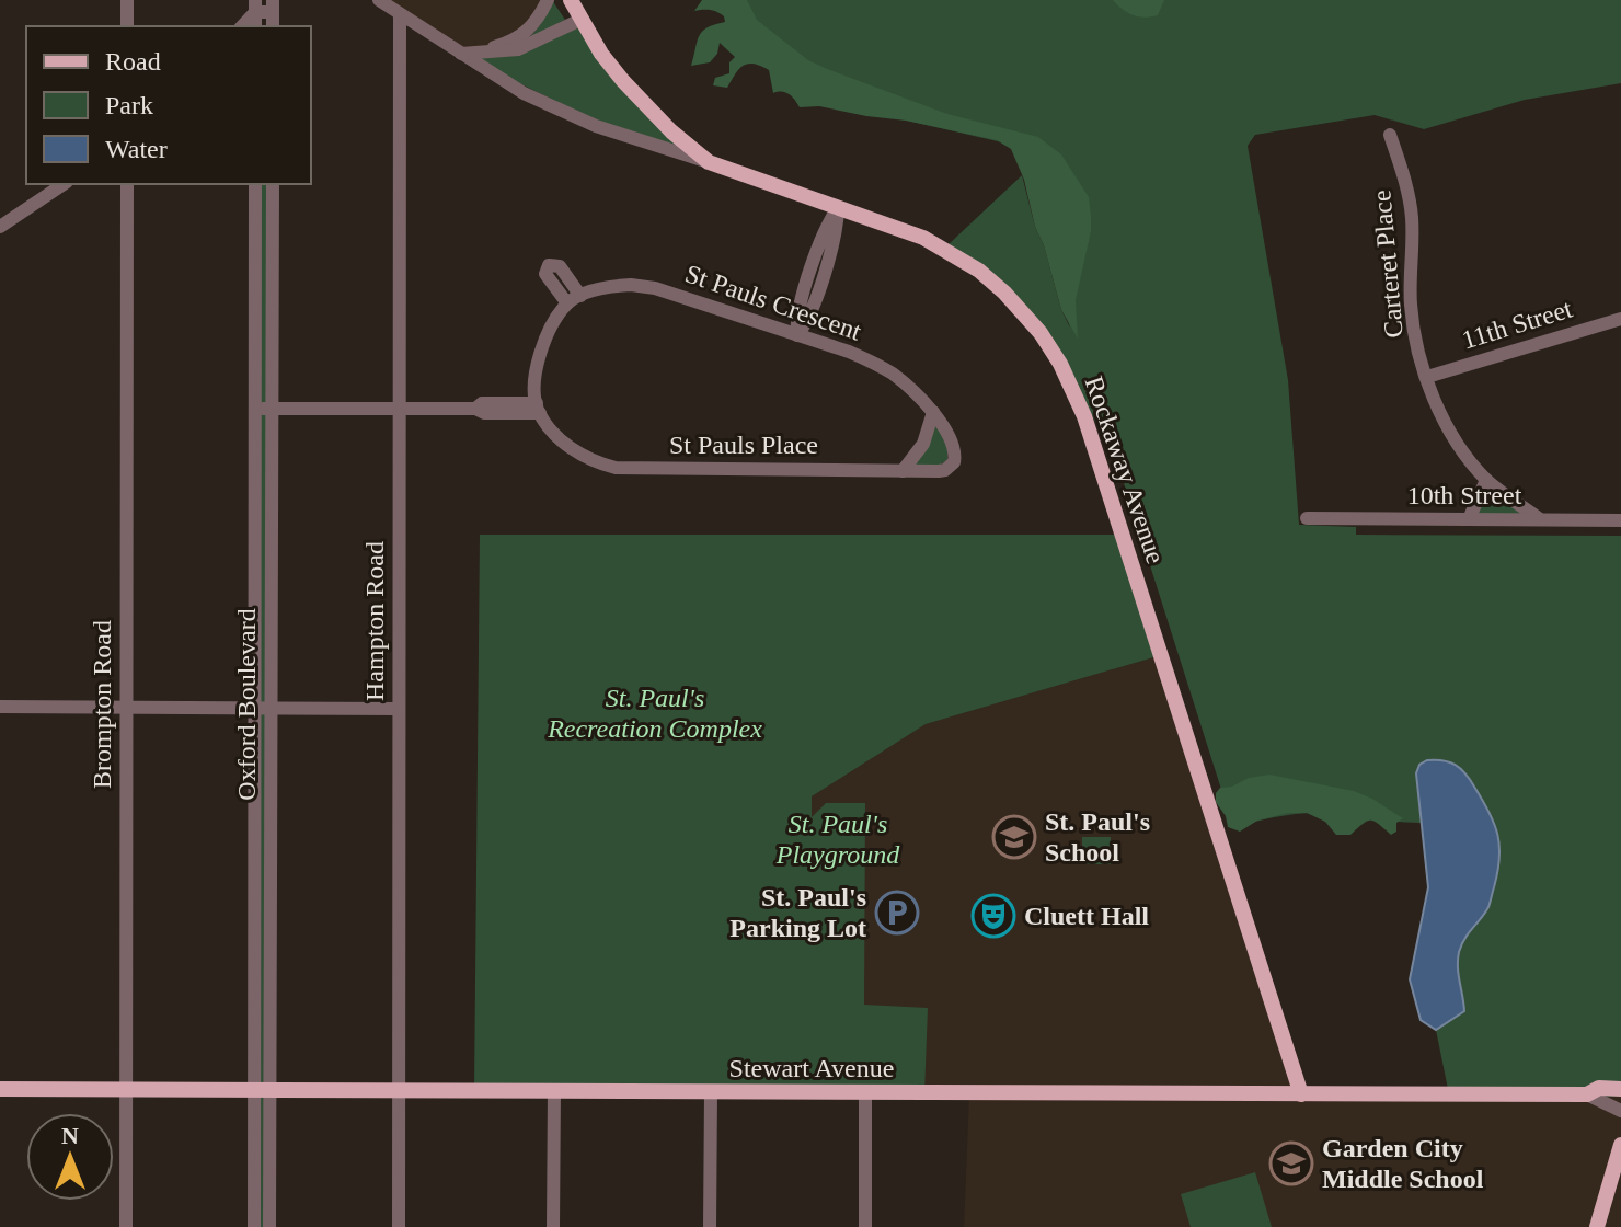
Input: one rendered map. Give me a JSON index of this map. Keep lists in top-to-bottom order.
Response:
{
  "streets": {
    "main road": ["Rockaway Avenue", "Stewart Avenue"],
    "street": [
      "Carteret Place",
      "St Pauls Crescent",
      "11th Street",
      "St Pauls Place",
      "10th Street",
      "Hampton Road",
      "Brompton Road",
      "Oxford Boulevard"
    ]
  },
  "crossings": [
    ["Carteret Place", "11th Street"],
    ["Carteret Place", "10th Street"],
    ["St Pauls Crescent", "St Pauls Place"],
    ["Rockaway Avenue", "Stewart Avenue"],
    ["Hampton Road", "Stewart Avenue"],
    ["Brompton Road", "Stewart Avenue"],
    ["Oxford Boulevard", "Stewart Avenue"]
  ],
  "parks": ["St. Paul's Recreation Complex", "St. Paul's Playground"],
  "places": {
    "school or university": ["St. Paul's School", "Garden City Middle School"],
    "parking": ["St. Paul's Parking Lot"],
    "theatre": ["Cluett Hall"]
  },
  "legend": ["Road", "Park", "Water"],
  "north": "top"
}
